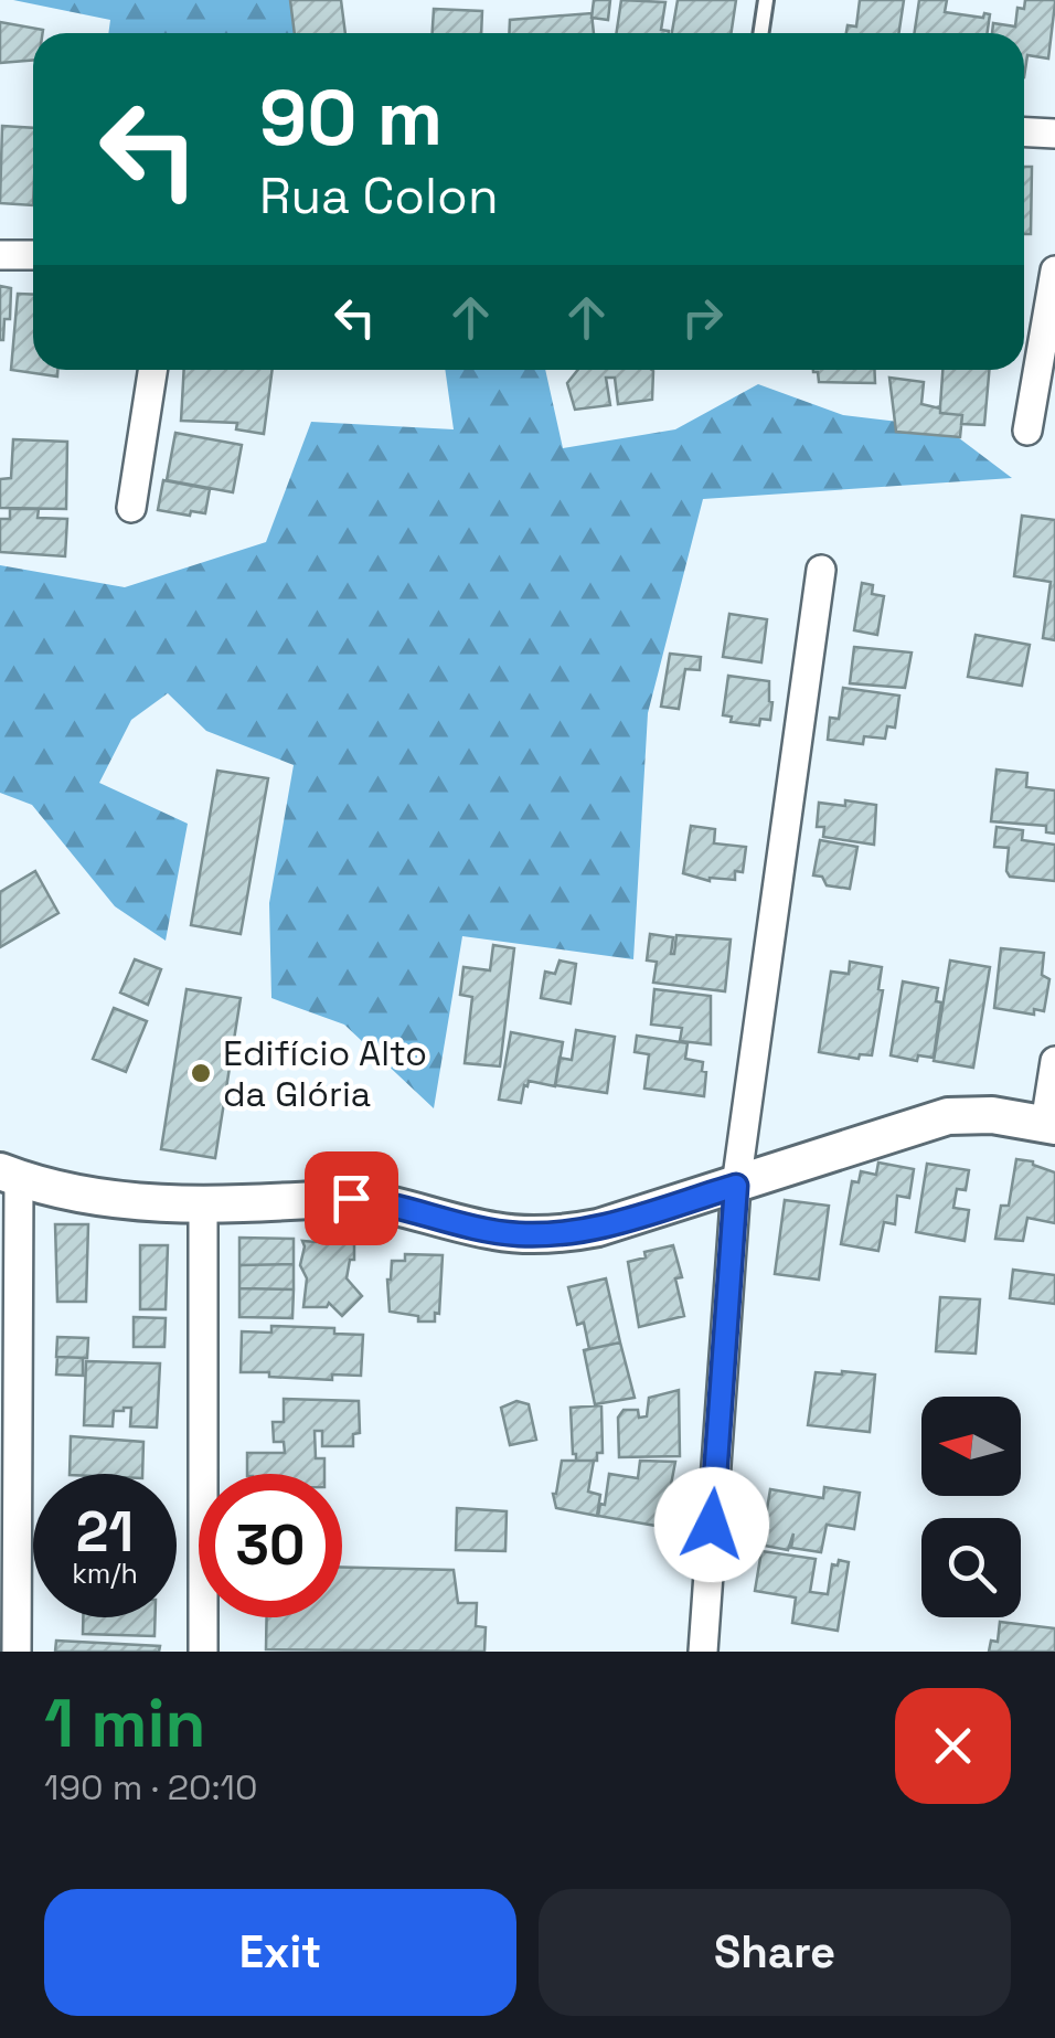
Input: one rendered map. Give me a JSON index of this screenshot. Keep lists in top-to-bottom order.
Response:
{
  "places": ["Edifício Alto da Glória"],
  "north": "left",
  "page": {
    "turn": ["90 m", "Rua Colon"],
    "speed": "21 km/h",
    "limit": "30",
    "heading": ["1 min", "190 m · 20:10"],
    "buttons": ["Exit", "Share"]
  }
}
